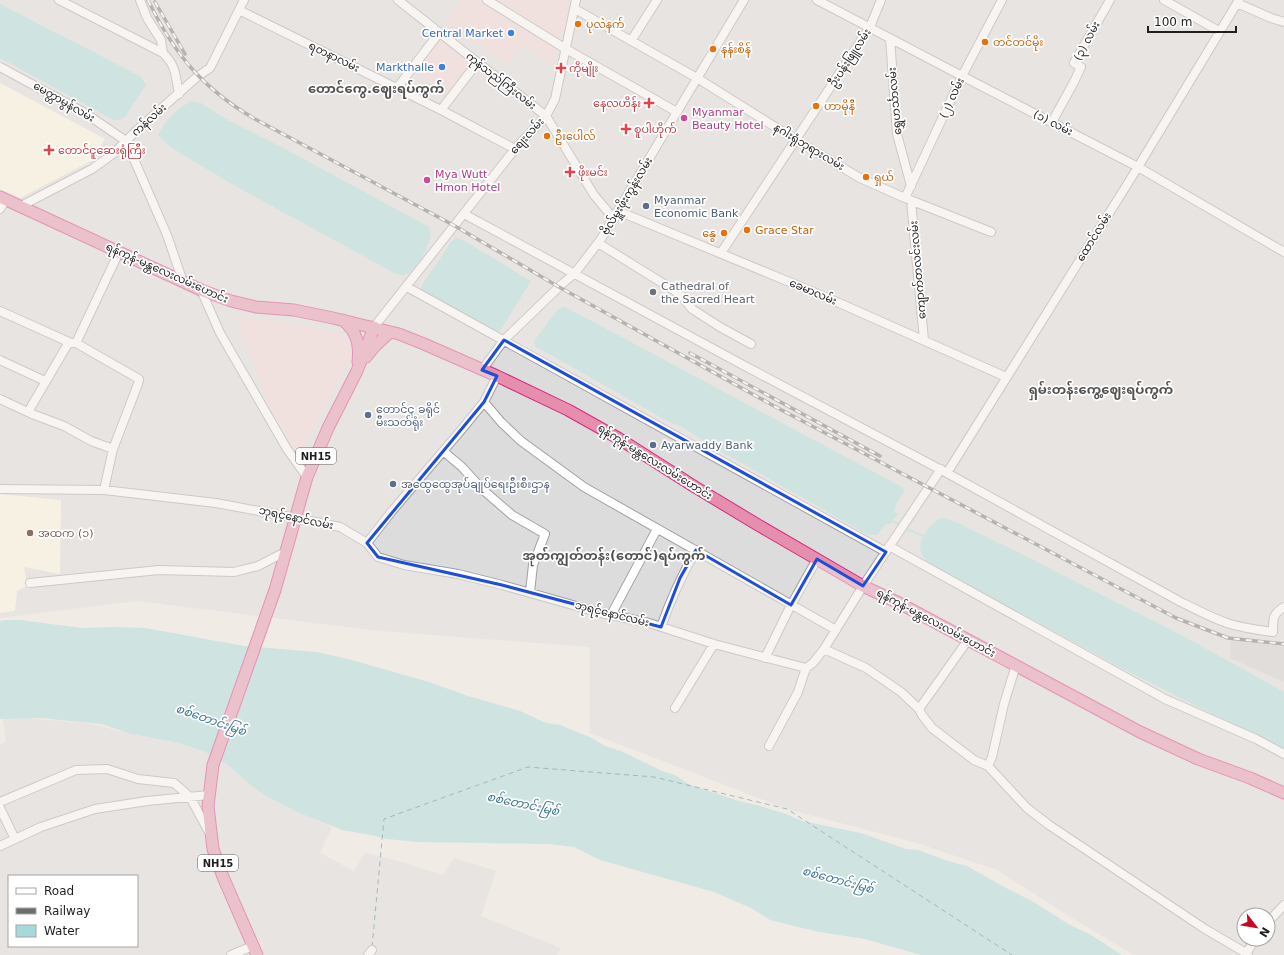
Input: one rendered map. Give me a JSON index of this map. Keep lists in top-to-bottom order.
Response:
{
  "streets": {
    "highway": ["ရန်ကုန်-မန္တလေးလမ်းဟောင်း", "NH15"],
    "street": [
      "(၃) လမ်း",
      "ရတနာလမ်း",
      "ဦးပန်းဖြူလမ်း",
      "ကုန်သည်ကြီးလမ်း",
      "(၂) လမ်း",
      "ရွှေဟင်္သာလမ်း",
      "မေတ္တာမွန်လမ်း",
      "ကန်လမ်း",
      "(၁) လမ်း",
      "စျေးလမ်း",
      "နဂါးရုံဘုရားလမ်း",
      "ဗိုလ်မှူးဖိုးကွန်းလမ်း",
      "ထောင်လမ်း",
      "ကျောက်တလင်းလမ်း",
      "ခေမာလမ်း",
      "ဘုရင့်နောင်လမ်း"
    ]
  },
  "crossings": [
    ["(၃) လမ်း", "(၁) လမ်း"],
    ["ရတနာလမ်း", "ကန်လမ်း"],
    ["ရတနာလမ်း", "စျေးလမ်း"],
    ["ဦးပန်းဖြူလမ်း", "(၁) လမ်း"],
    ["ဦးပန်းဖြူလမ်း", "နဂါးရုံဘုရားလမ်း"],
    ["ဦးပန်းဖြူလမ်း", "ခေမာလမ်း"],
    ["ကုန်သည်ကြီးလမ်း", "စျေးလမ်း"],
    ["ကုန်သည်ကြီးလမ်း", "ဗိုလ်မှူးဖိုးကွန်းလမ်း"],
    ["ကုန်သည်ကြီးလမ်း", "ခေမာလမ်း"],
    ["(၂) လမ်း", "ရွှေဟင်္သာလမ်း"],
    ["(၂) လမ်း", "(၁) လမ်း"],
    ["(၂) လမ်း", "နဂါးရုံဘုရားလမ်း"],
    ["(၂) လမ်း", "ကျောက်တလင်းလမ်း"],
    ["ရွှေဟင်္သာလမ်း", "(၁) လမ်း"],
    ["မေတ္တာမွန်လမ်း", "ကန်လမ်း"],
    ["ကန်လမ်း", "ရန်ကုန်-မန္တလေးလမ်းဟောင်း"],
    ["(၁) လမ်း", "ထောင်လမ်း"],
    ["စျေးလမ်း", "နဂါးရုံဘုရားလမ်း"],
    ["စျေးလမ်း", "ရန်ကုန်-မန္တလေးလမ်းဟောင်း"],
    ["စျေးလမ်း", "NH15"],
    ["နဂါးရုံဘုရားလမ်း", "ဗိုလ်မှူးဖိုးကွန်းလမ်း"],
    ["နဂါးရုံဘုရားလမ်း", "ကျောက်တလင်းလမ်း"],
    ["ဗိုလ်မှူးဖိုးကွန်းလမ်း", "ရန်ကုန်-မန္တလေးလမ်းဟောင်း"],
    ["ဗိုလ်မှူးဖိုးကွန်းလမ်း", "ခေမာလမ်း"],
    ["ထောင်လမ်း", "ရန်ကုန်-မန္တလေးလမ်းဟောင်း"],
    ["ထောင်လမ်း", "ခေမာလမ်း"],
    ["ထောင်လမ်း", "ဘုရင့်နောင်လမ်း"],
    ["ကျောက်တလင်းလမ်း", "ခေမာလမ်း"],
    ["ရန်ကုန်-မန္တလေးလမ်းဟောင်း", "NH15"],
    ["NH15", "ဘုရင့်နောင်လမ်း"]
  ],
  "districts": ["တောင်ကွေ.ဈေးရပ်ကွက်", "ရှမ်းတန်းကွေ့ဈေးရပ်ကွက်", "အုတ်ကျွတ်တန်း(တောင်)ရပ်ကွက်"],
  "water": ["စစ်တောင်းမြစ်"],
  "places": {
    "other": [
      "ပုလဲနက်",
      "Central Market",
      "တင်တင်မိုး",
      "နန်းစိန်",
      "Markthalle",
      "ဟာမိုနီ",
      "Myanmar Beauty Hotel",
      "ဦးပေါလ်",
      "ရှယ်",
      "Mya Wutt Hmon Hotel",
      "Myanmar Economic Bank",
      "Grace Star",
      "နွေ",
      "Cathedral of the Sacred Heart",
      "တောင်ငူ ခရိုင် မီးသတ်ရုံး",
      "Ayarwaddy Bank",
      "အထွေထွေအုပ်ချုပ်ရေးဦးစီးဌာန",
      "အထက (၁)"
    ],
    "health": [
      "ကိုမျိုး",
      "နေလဟိန်း",
      "စူပါဟိုက်",
      "တောင်ငူဆေးရုံကြီး",
      "ဖိုးမင်း"
    ]
  },
  "legend": ["Road", "Railway", "Water"],
  "scale_bar": "100 m",
  "north": "bottom right"
}
